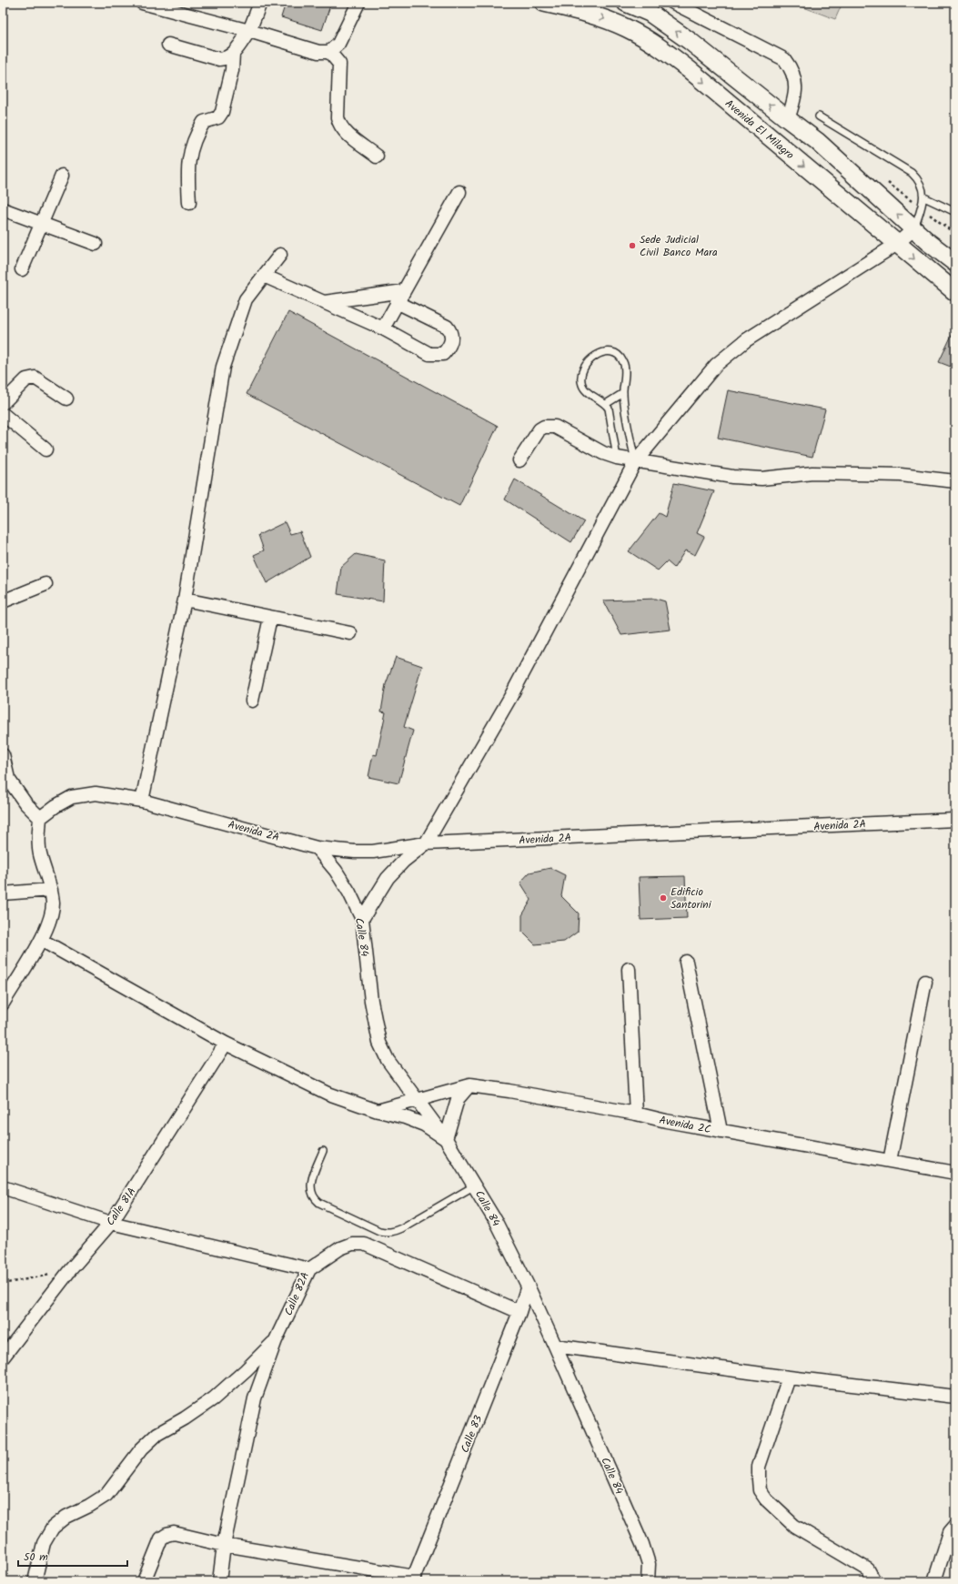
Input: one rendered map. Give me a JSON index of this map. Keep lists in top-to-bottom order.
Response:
{
  "streets": {
    "main road": ["Avenida El Milagro"],
    "street": [
      "Avenida 2A",
      "Calle 84",
      "Avenida 2C",
      "Calle 81A",
      "Calle 82A",
      "Calle 83"
    ]
  },
  "crossings": [
    ["Avenida 2A", "Calle 84"],
    ["Calle 84", "Avenida 2C"],
    ["Calle 84", "Calle 83"],
    ["Calle 81A", "Calle 82A"]
  ],
  "places": ["Sede Judicial Civil Banco Mara", "Edificio Santorini"],
  "scale_bar": "50 m"
}
